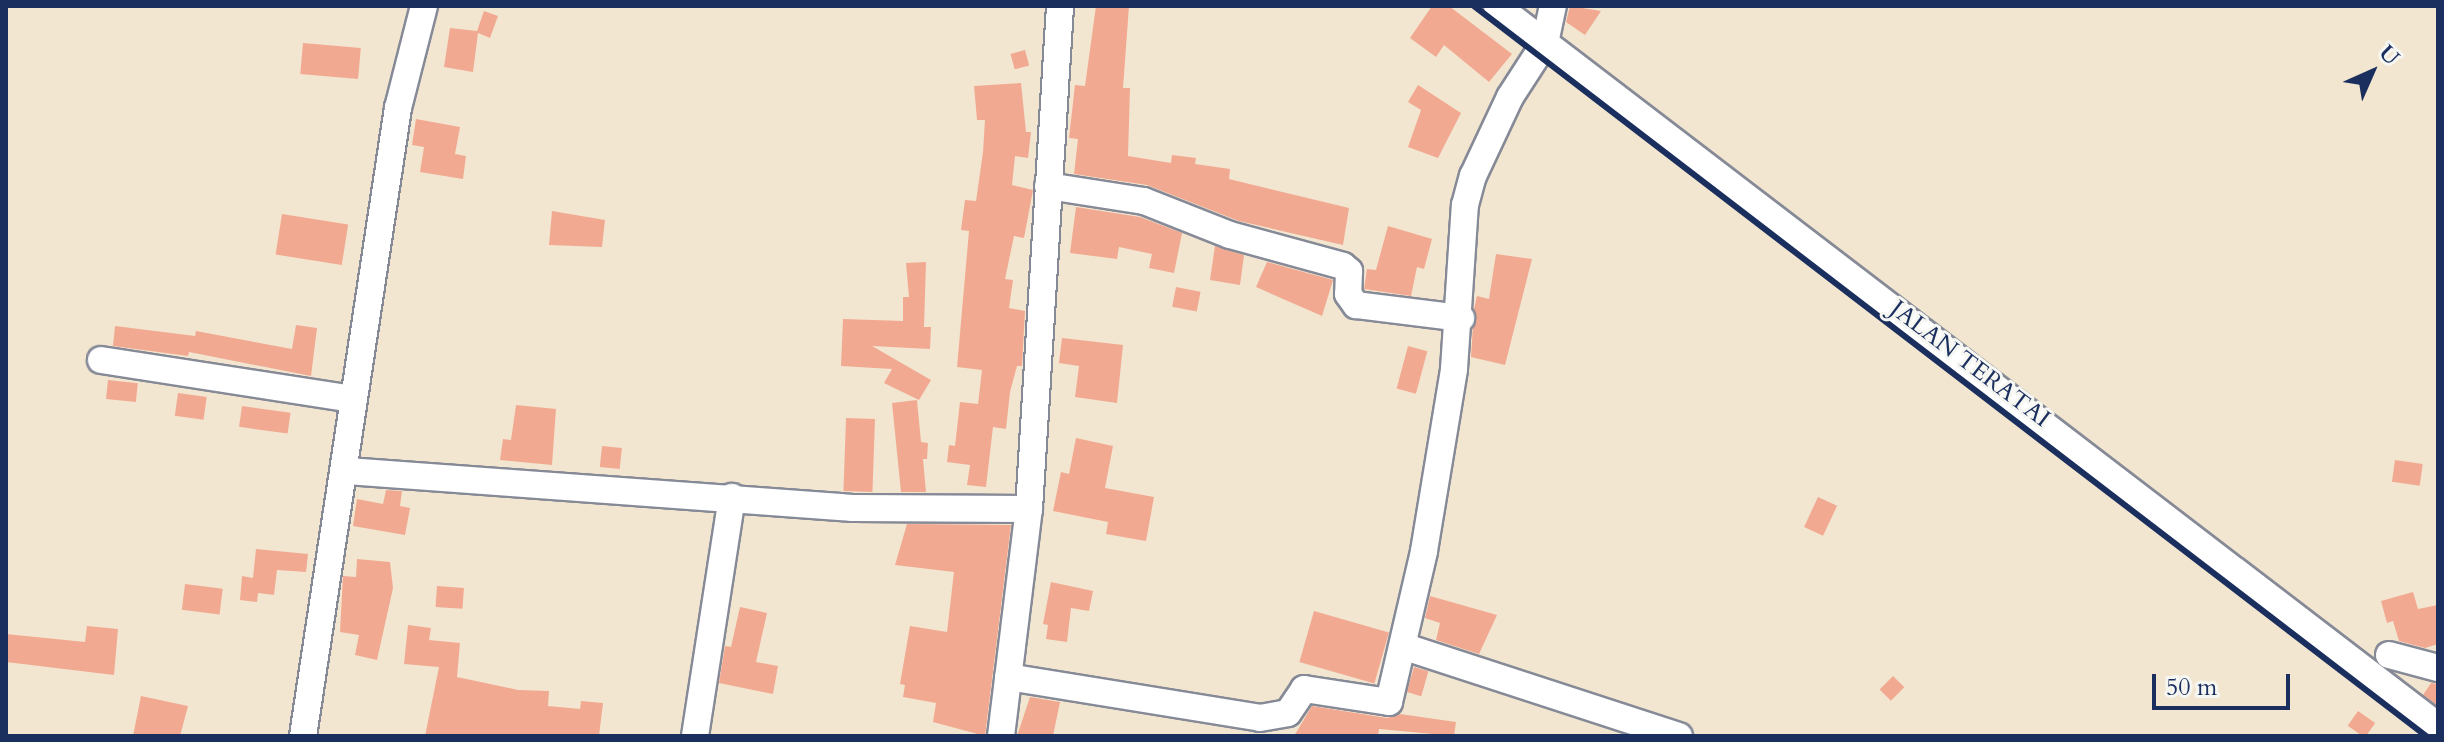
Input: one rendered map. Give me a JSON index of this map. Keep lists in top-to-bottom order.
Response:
{
  "streets": {
    "street": ["JALAN TERATAI"]
  },
  "scale_bar": "50 m",
  "north": "top right"
}
